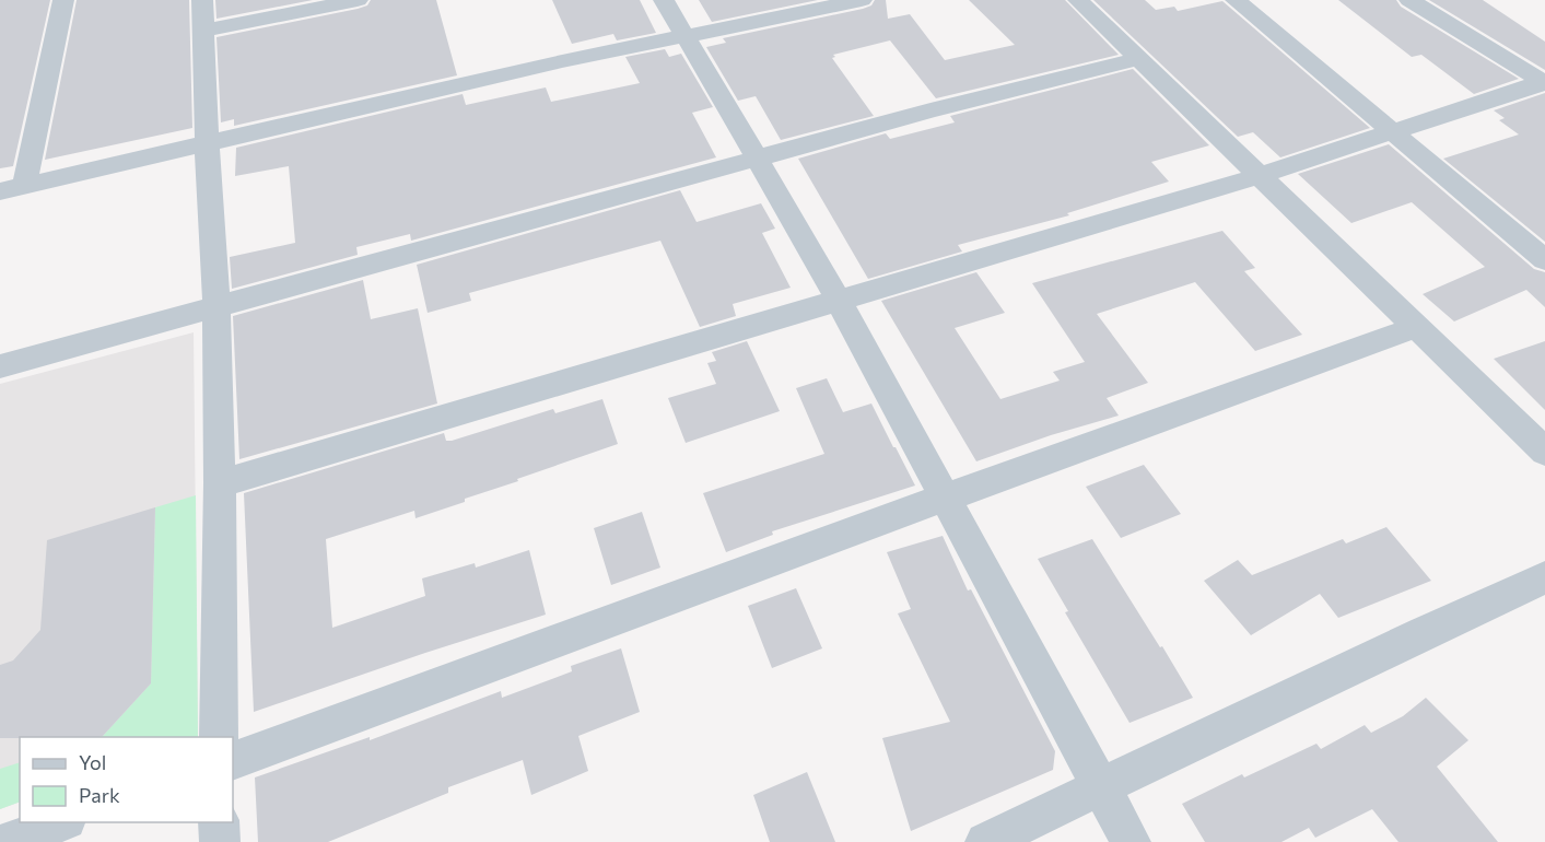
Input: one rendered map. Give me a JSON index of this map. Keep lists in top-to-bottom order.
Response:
{
  "legend": ["Yol", "Park"]
}
